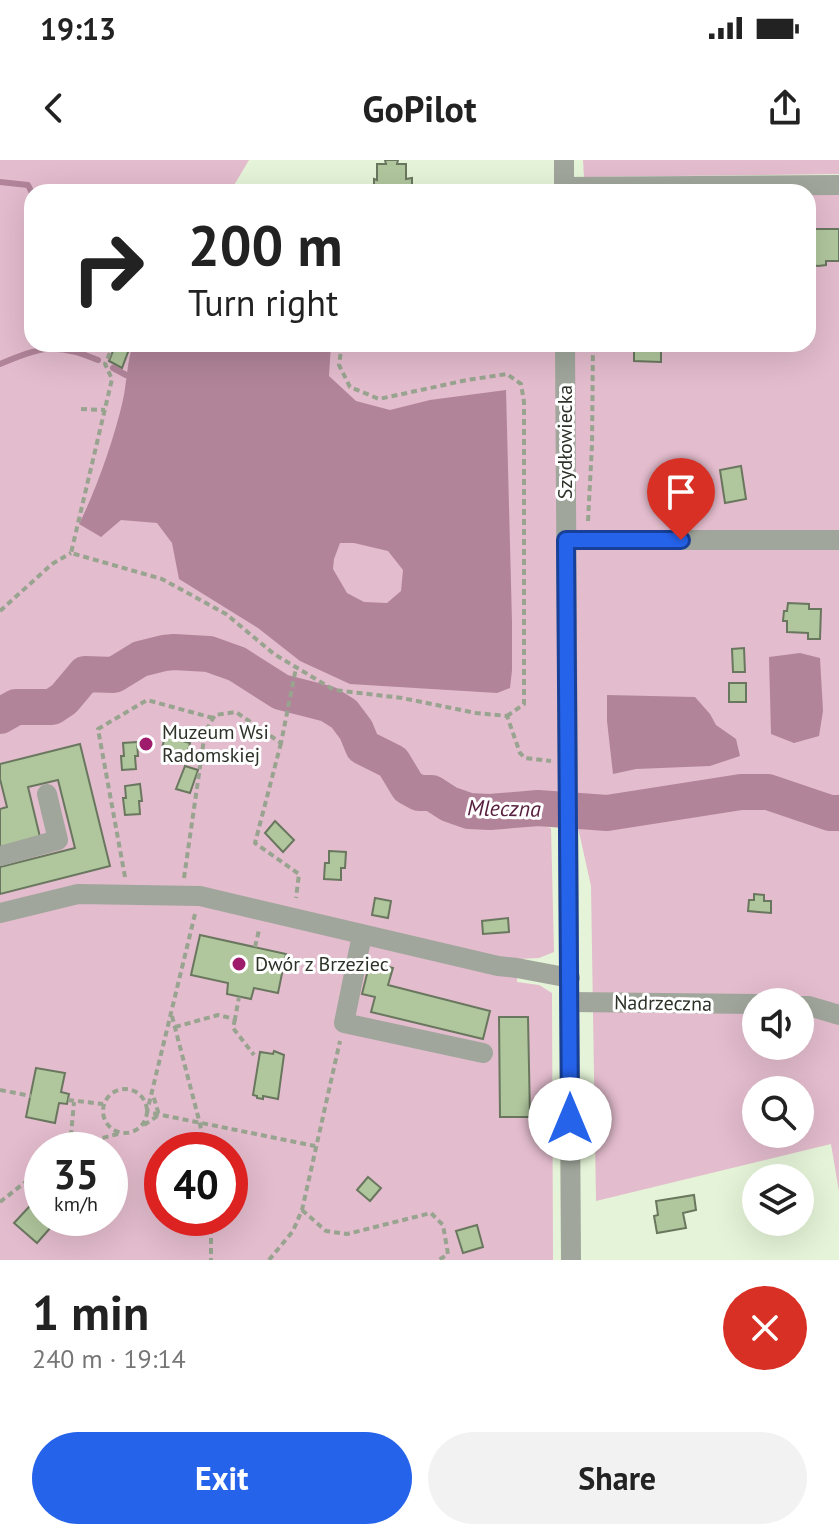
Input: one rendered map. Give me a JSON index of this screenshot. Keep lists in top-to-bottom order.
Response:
{
  "streets": {
    "street": ["Szydłowiecka", "Nadrzeczna"]
  },
  "crossings": [
    ["Szydłowiecka", "Nadrzeczna"]
  ],
  "water": ["Mleczna"],
  "places": ["Muzeum Wsi Radomskiej", "Dwór z Brzeziec"],
  "page": {
    "status": "19:13",
    "header": "GoPilot",
    "turn": ["200 m", "Turn right"],
    "speed": "35 km/h",
    "limit": "40",
    "heading": ["1 min", "240 m · 19:14"],
    "buttons": ["Exit", "Share"]
  }
}
